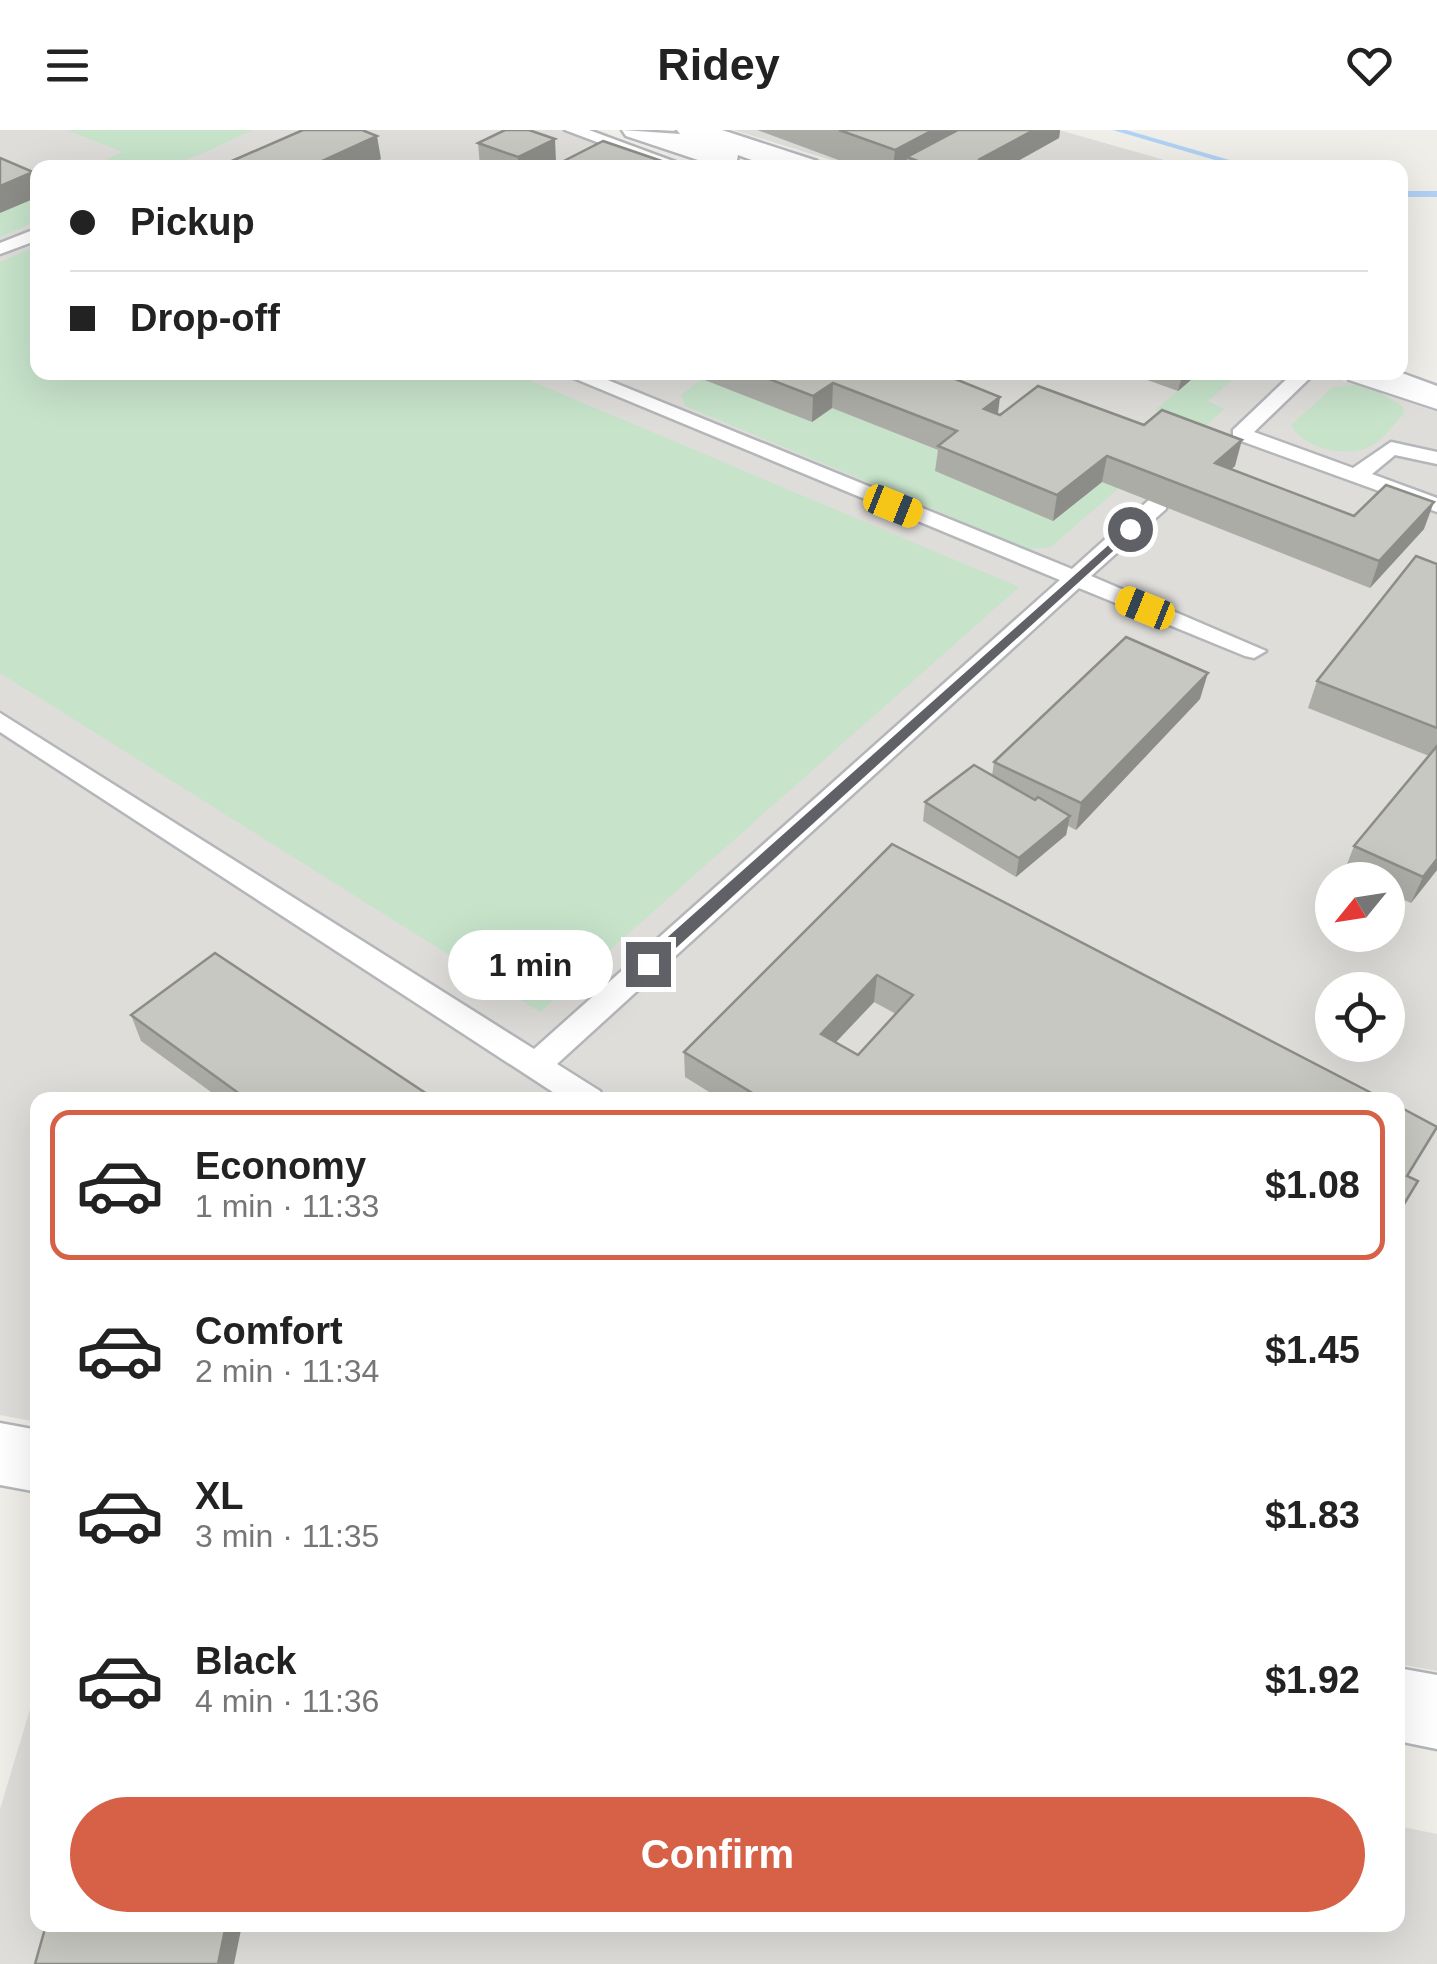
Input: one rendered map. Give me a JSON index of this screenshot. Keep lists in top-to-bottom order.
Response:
{
  "north": "bottom left",
  "page": {
    "header": "Ridey",
    "banner": ["Pickup", "Drop-off"],
    "bubble": "1 min",
    "list": [
      {
        "name": "Economy",
        "note": "1 min · 11:33",
        "value": "$1.08"
      },
      {
        "name": "Comfort",
        "note": "2 min · 11:34",
        "value": "$1.45"
      },
      {
        "name": "XL",
        "note": "3 min · 11:35",
        "value": "$1.83"
      },
      {
        "name": "Black",
        "note": "4 min · 11:36",
        "value": "$1.92"
      }
    ],
    "buttons": "Confirm"
  }
}
